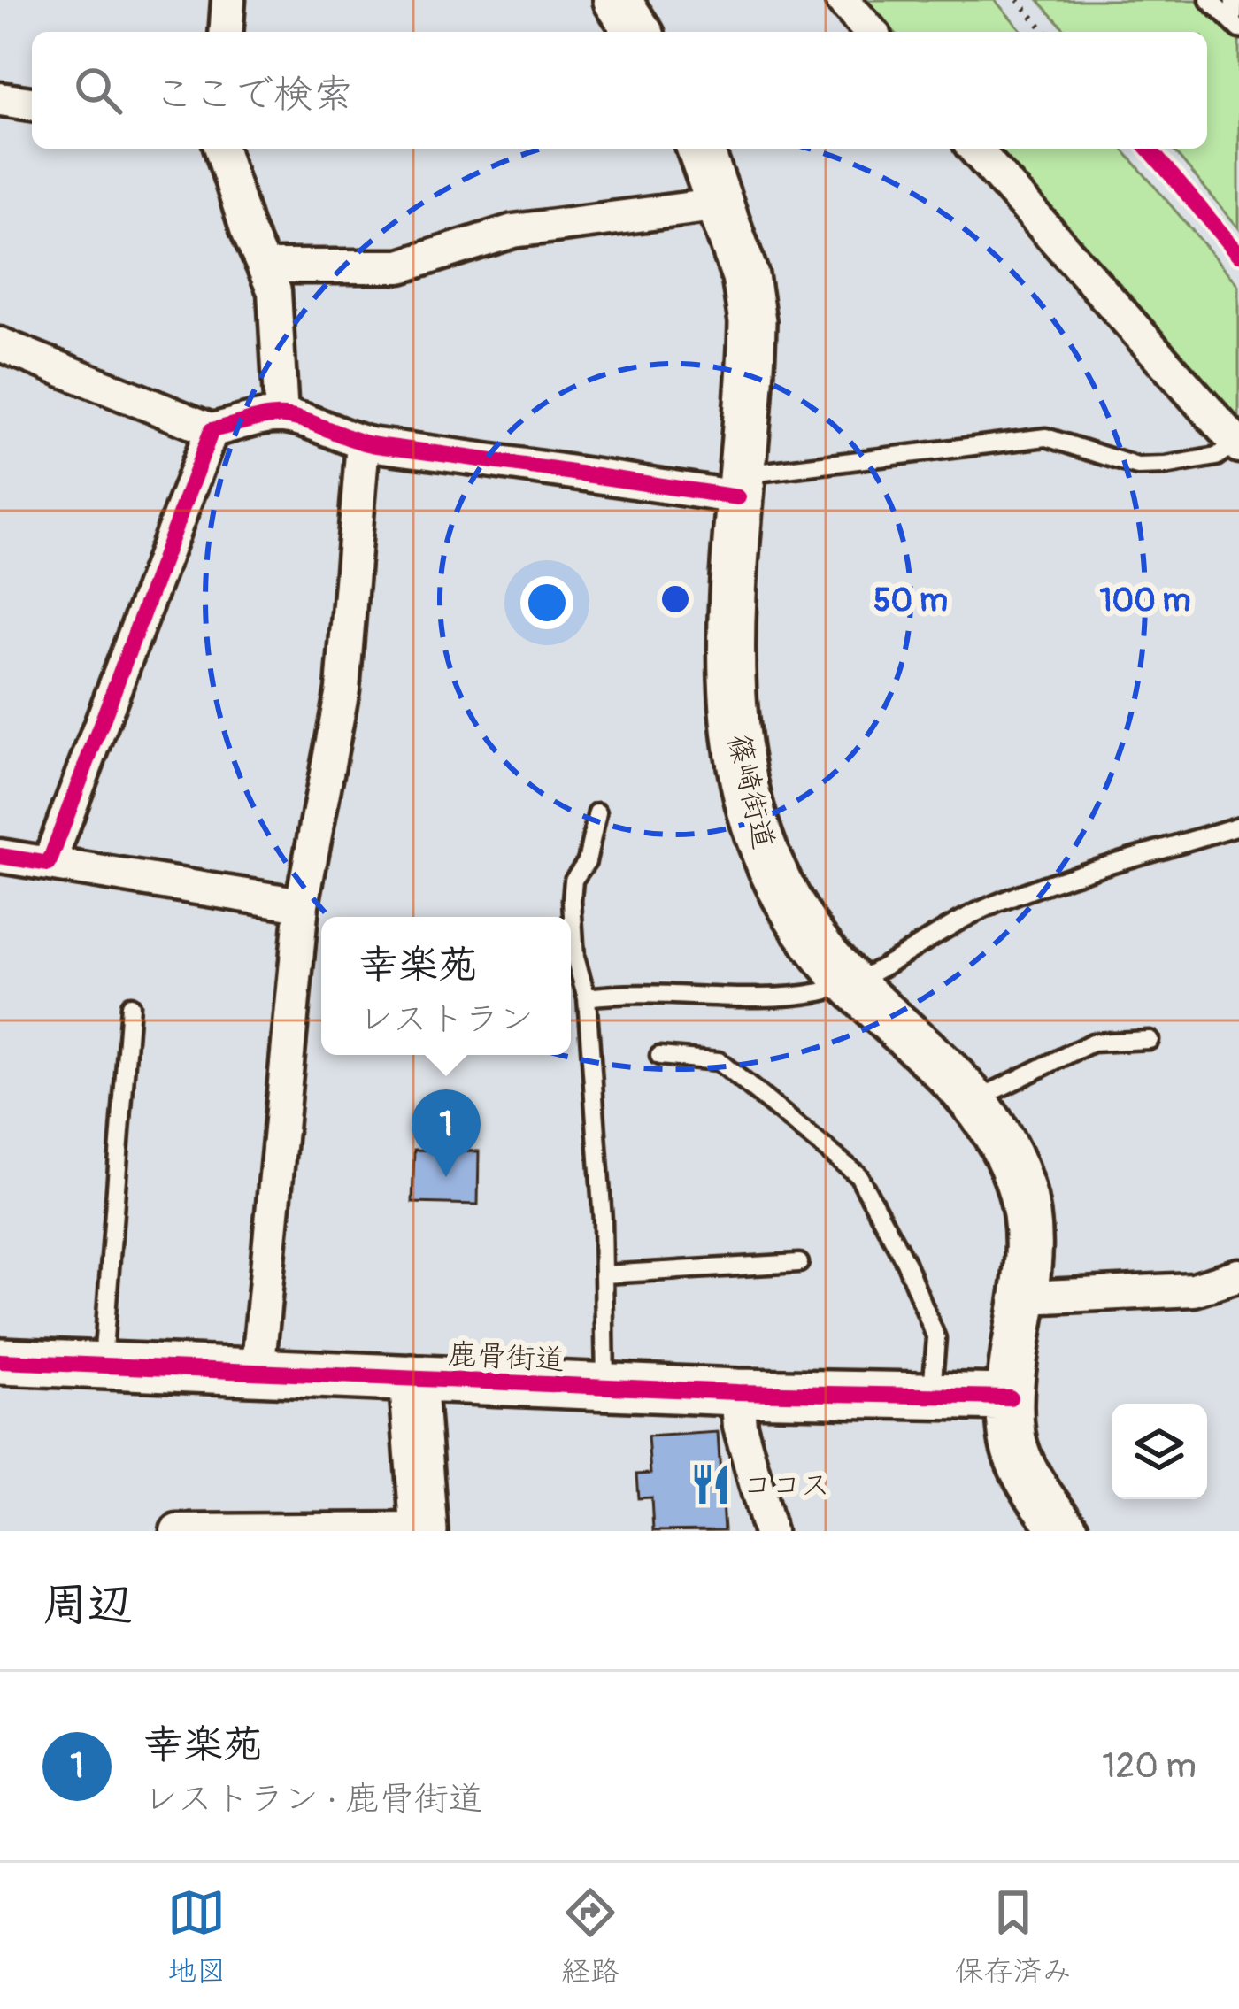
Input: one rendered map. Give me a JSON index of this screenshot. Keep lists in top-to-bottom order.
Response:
{
  "streets": {
    "main road": ["篠崎街道", "鹿骨街道"]
  },
  "crossings": [
    ["篠崎街道", "鹿骨街道"]
  ],
  "places": {
    "restaurant": ["ココス"]
  },
  "page": {
    "search": "ここで検索",
    "popup": ["幸楽苑", "レストラン"],
    "pins": "1",
    "heading": "周辺",
    "list": [
      {
        "mark": "1",
        "name": "幸楽苑",
        "note": "レストラン · 鹿骨街道",
        "value": "120 m"
      }
    ],
    "nav": ["地図", "経路", "保存済み"]
  },
  "rings": ["50 m", "100 m"]
}
